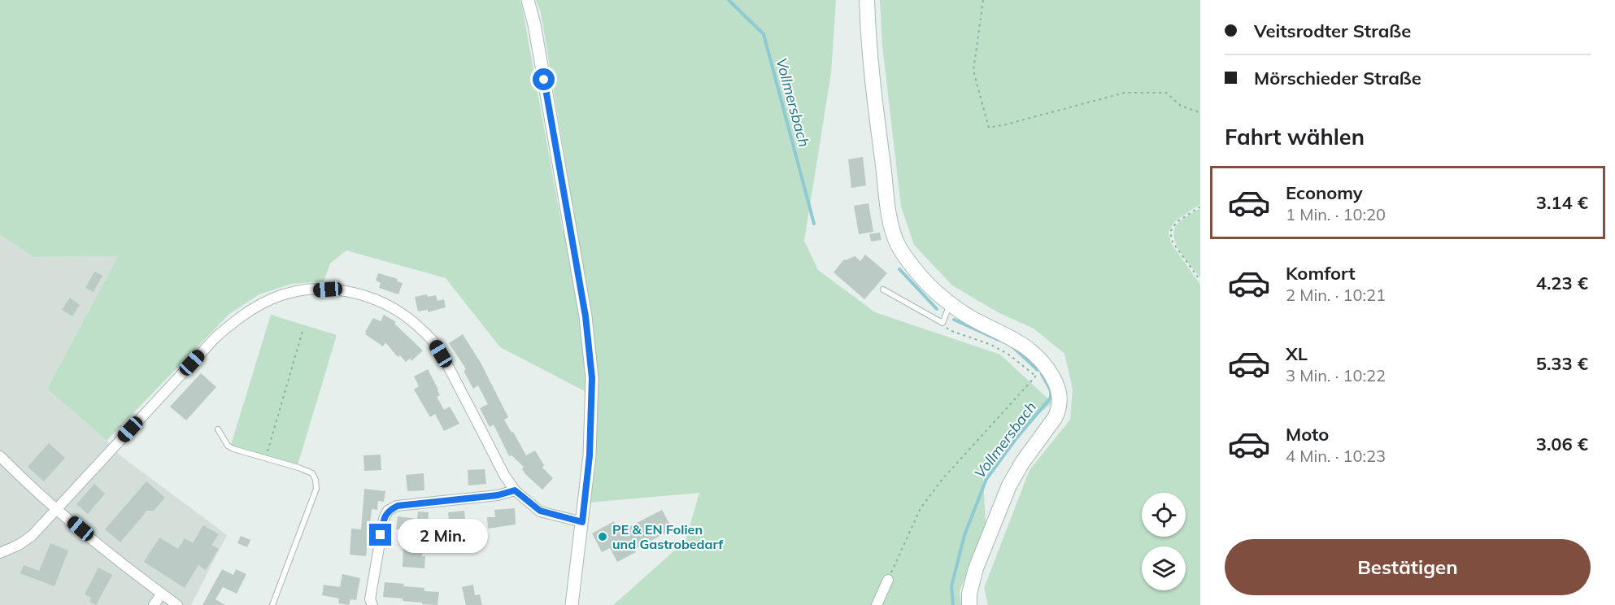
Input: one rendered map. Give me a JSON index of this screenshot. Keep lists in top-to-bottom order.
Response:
{
  "water": ["Vollmersbach"],
  "places": ["PE & EN Folien und Gastrobedarf"],
  "page": {
    "banner": ["Veitsrodter Straße", "Mörschieder Straße"],
    "heading": "Fahrt wählen",
    "list": [
      {
        "name": "Economy",
        "note": "1 Min. · 10:20",
        "value": "3.14 €"
      },
      {
        "name": "Komfort",
        "note": "2 Min. · 10:21",
        "value": "4.23 €"
      },
      {
        "name": "XL",
        "note": "3 Min. · 10:22",
        "value": "5.33 €"
      },
      {
        "name": "Moto",
        "note": "4 Min. · 10:23",
        "value": "3.06 €"
      }
    ],
    "bubble": "2 Min.",
    "buttons": "Bestätigen"
  }
}
